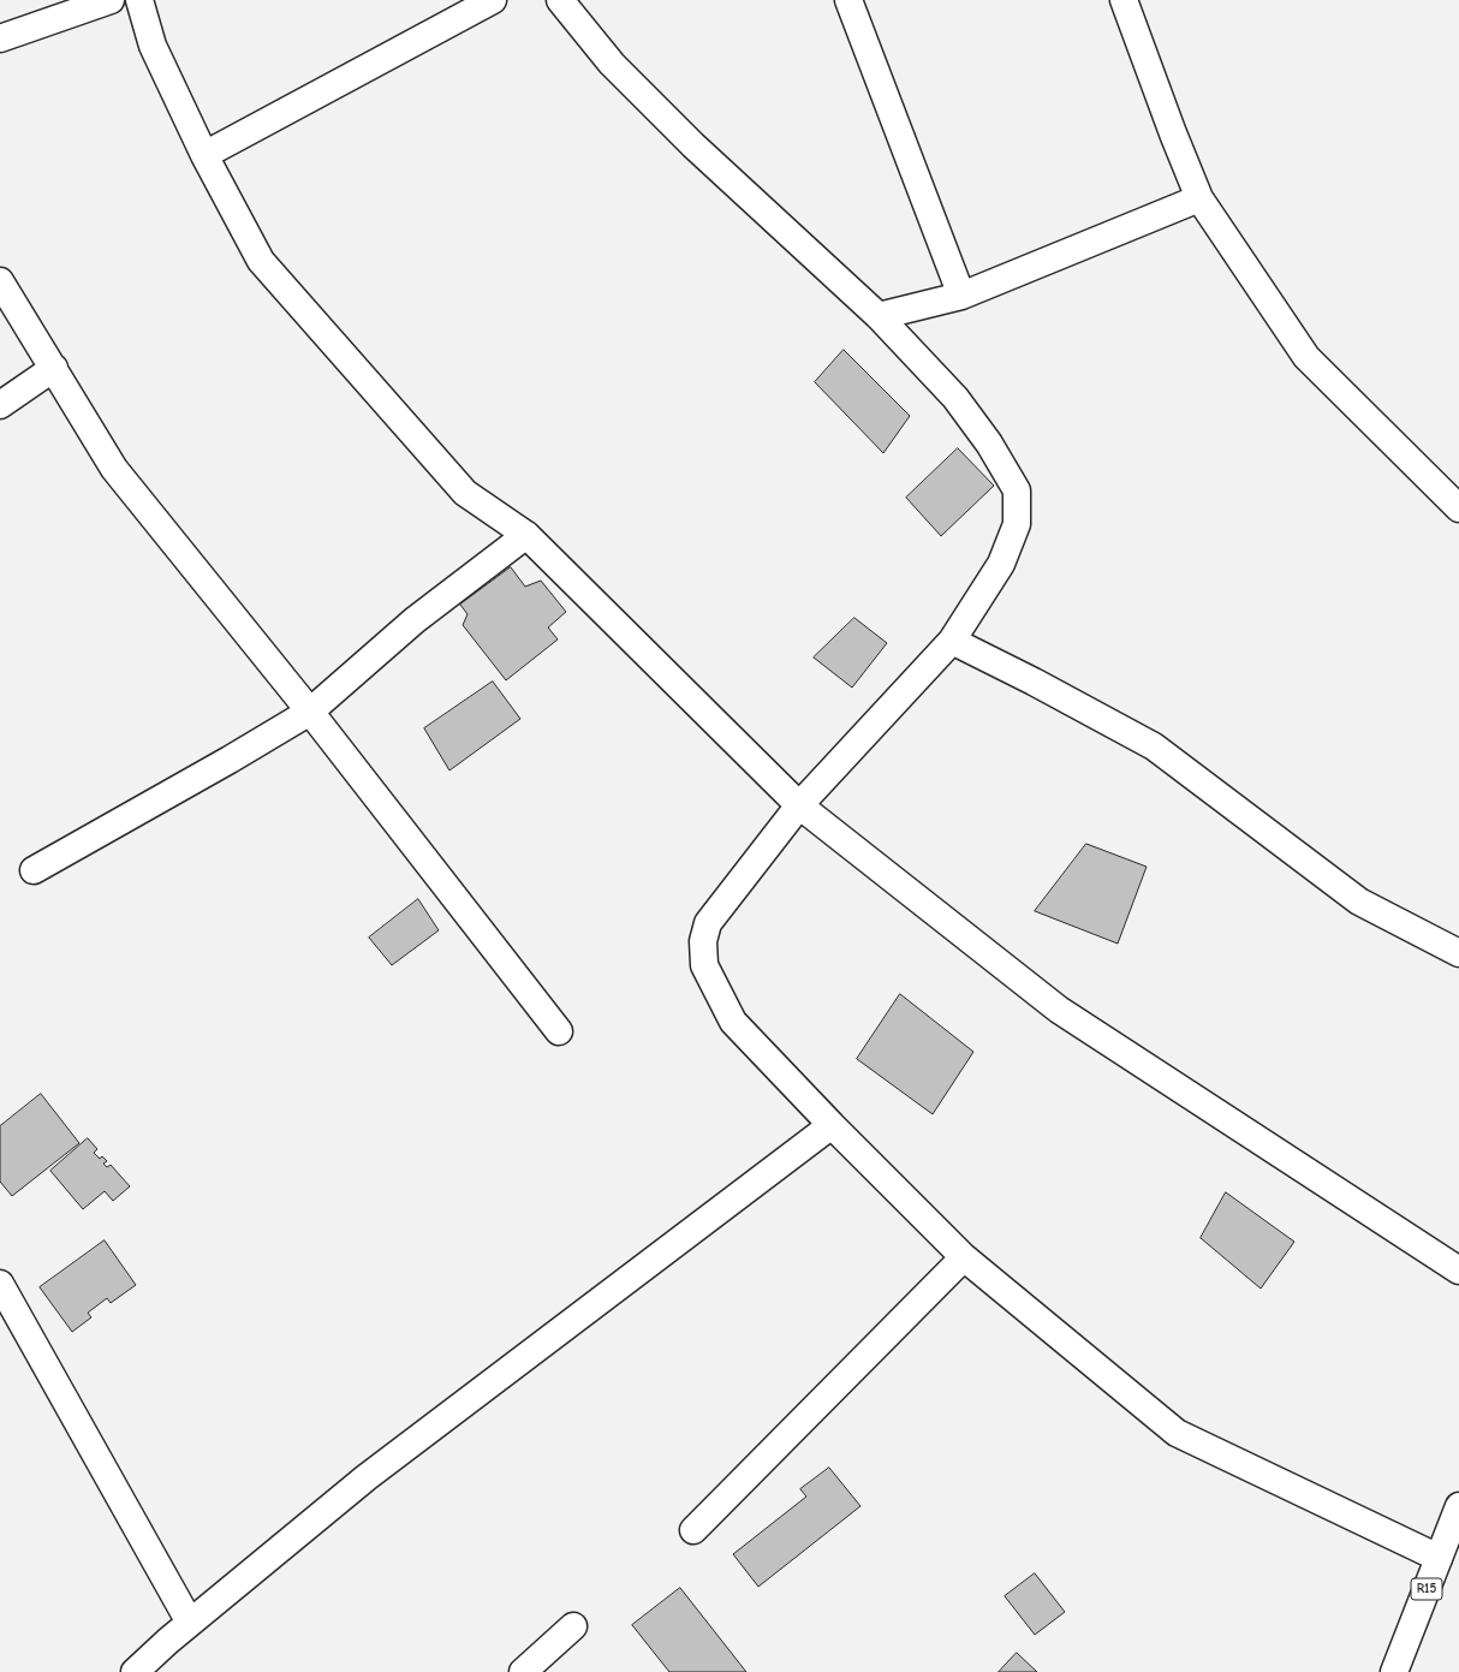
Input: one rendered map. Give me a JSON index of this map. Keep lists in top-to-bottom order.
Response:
{
  "streets": {
    "street": ["R15"]
  }
}
